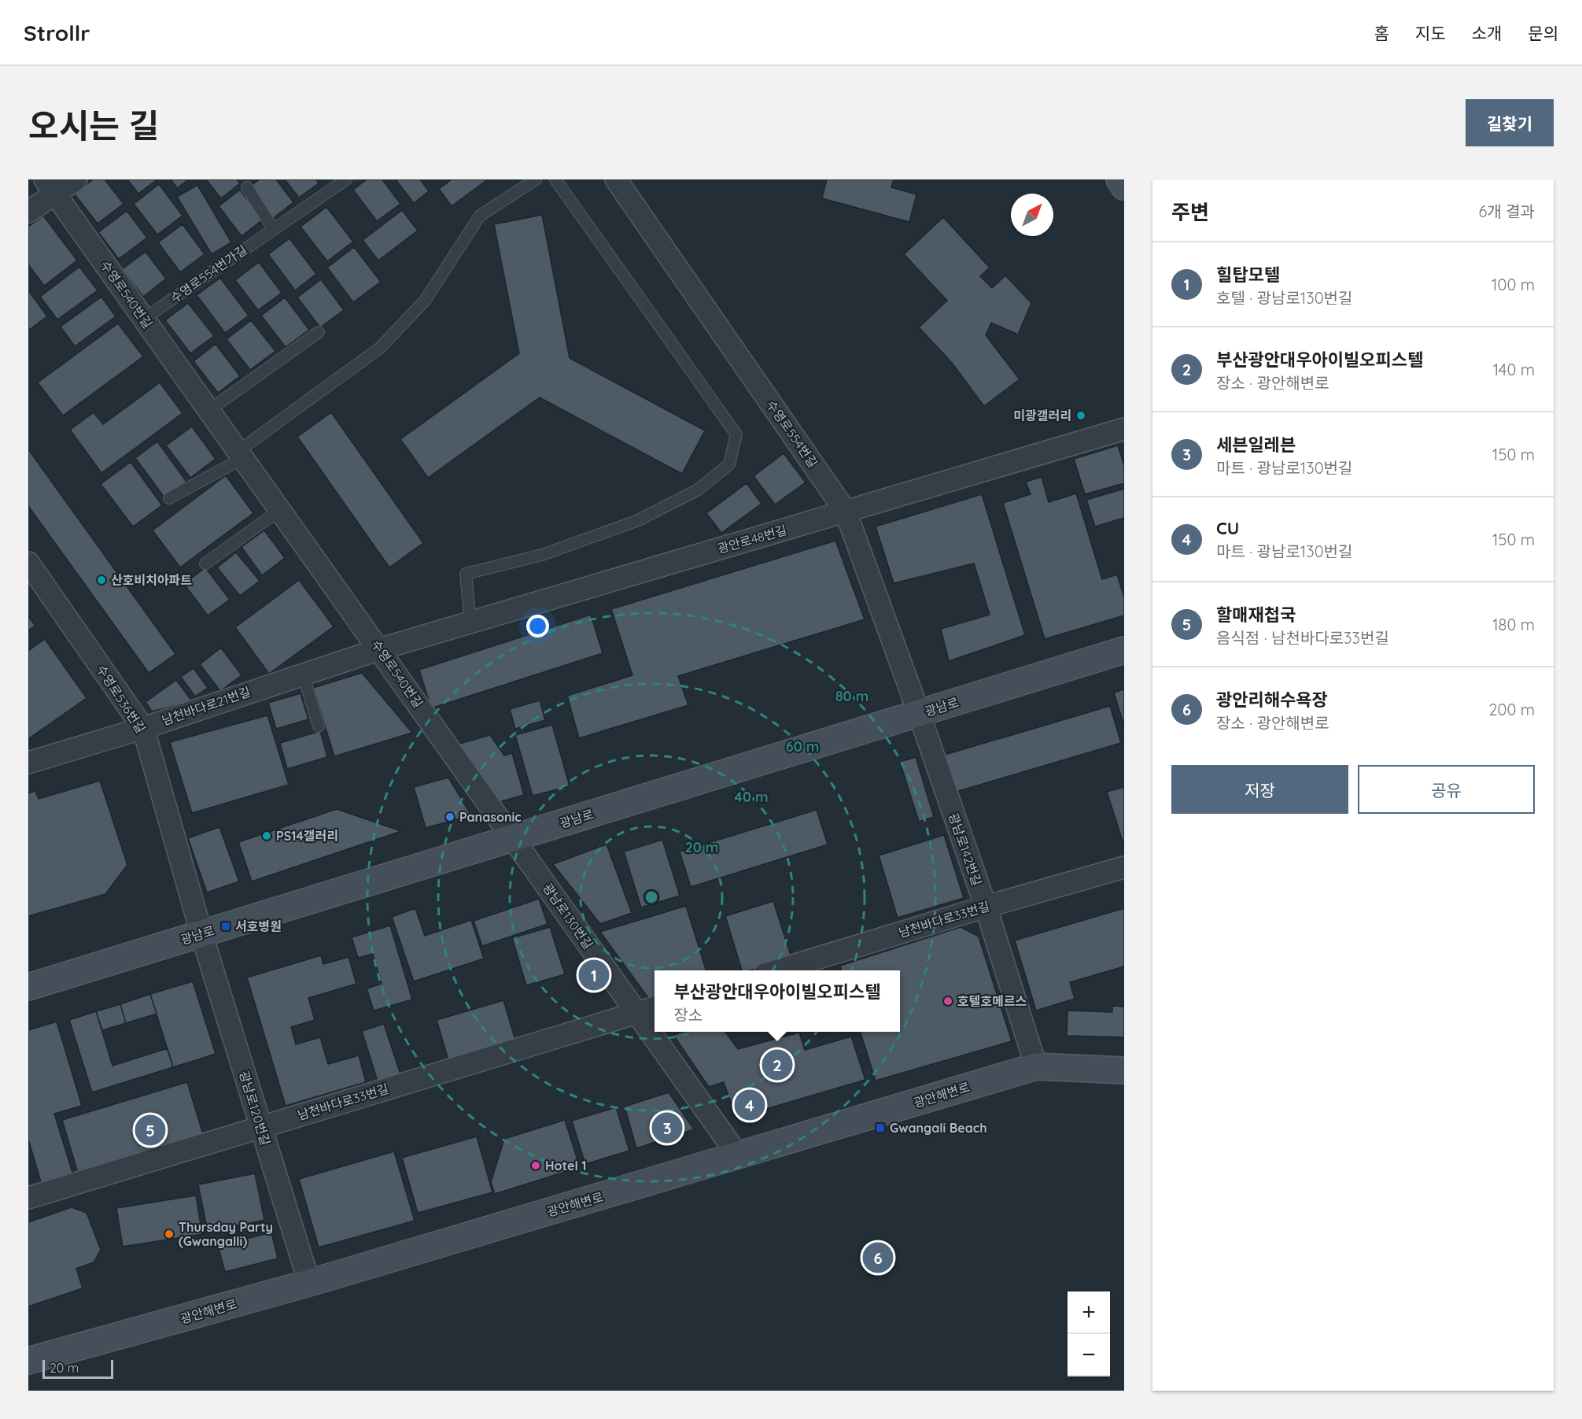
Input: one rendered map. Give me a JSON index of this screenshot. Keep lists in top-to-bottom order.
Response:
{
  "streets": {
    "main road": ["광남로", "광안해변로"],
    "street": [
      "수영로540번길",
      "수영로554번길",
      "광안로48번길",
      "수영로536번길",
      "남천바다로21번길",
      "광남로142번길",
      "광남로130번길",
      "남천바다로33번길",
      "광남로120번길"
    ],
    "lane": ["수영로554번가길"]
  },
  "crossings": [
    ["수영로554번가길", "수영로540번길"],
    ["수영로540번길", "광안로48번길"],
    ["수영로540번길", "남천바다로21번길"],
    ["수영로540번길", "광남로"],
    ["수영로540번길", "광남로130번길"],
    ["수영로554번길", "광안로48번길"],
    ["수영로554번길", "광남로"],
    ["수영로554번길", "광남로142번길"],
    ["광안로48번길", "남천바다로21번길"],
    ["수영로536번길", "남천바다로21번길"],
    ["수영로536번길", "광남로"],
    ["수영로536번길", "광남로120번길"],
    ["광남로", "광남로142번길"],
    ["광남로", "광남로130번길"],
    ["광남로", "광남로120번길"],
    ["광남로142번길", "남천바다로33번길"],
    ["광남로142번길", "광안해변로"],
    ["광남로130번길", "남천바다로33번길"],
    ["광남로130번길", "광안해변로"],
    ["남천바다로33번길", "광남로120번길"],
    ["광안해변로", "광남로120번길"]
  ],
  "places": {
    "other": [
      "미광갤러리",
      "산호비치아파트",
      "Panasonic",
      "PS14갤러리",
      "호텔호메르스",
      "Hotel 1",
      "Thursday Party (Gwangalli)"
    ],
    "transit": ["서호병원", "Gwangali Beach"]
  },
  "scale_bar": "20 m",
  "north": "top right",
  "page": {
    "header": "Strollr",
    "nav": [
      "홈",
      "지도",
      "소개",
      "문의"
    ],
    "title": "오시는 길",
    "buttons": [
      "길찾기",
      ["저장", "공유"]
    ],
    "heading": ["주변", "6개 결과"],
    "list": [
      {
        "mark": "1",
        "name": "힐탑모텔",
        "note": "호텔 · 광남로130번길",
        "value": "100 m"
      },
      {
        "mark": "2",
        "name": "부산광안대우아이빌오피스텔",
        "note": "장소 · 광안해변로",
        "value": "140 m"
      },
      {
        "mark": "3",
        "name": "세븐일레븐",
        "note": "마트 · 광남로130번길",
        "value": "150 m"
      },
      {
        "mark": "4",
        "name": "CU",
        "note": "마트 · 광남로130번길",
        "value": "150 m"
      },
      {
        "mark": "5",
        "name": "할매재첩국",
        "note": "음식점 · 남천바다로33번길",
        "value": "180 m"
      },
      {
        "mark": "6",
        "name": "광안리해수욕장",
        "note": "장소 · 광안해변로",
        "value": "200 m"
      }
    ],
    "pins": [
      "1",
      "2",
      "4",
      "3",
      "5",
      "6"
    ],
    "popup": ["부산광안대우아이빌오피스텔", "장소"],
    "map_buttons": ["+", "−"],
    "scale": "20 m"
  },
  "rings": [
    "80 m",
    "60 m",
    "40 m",
    "20 m"
  ]
}
